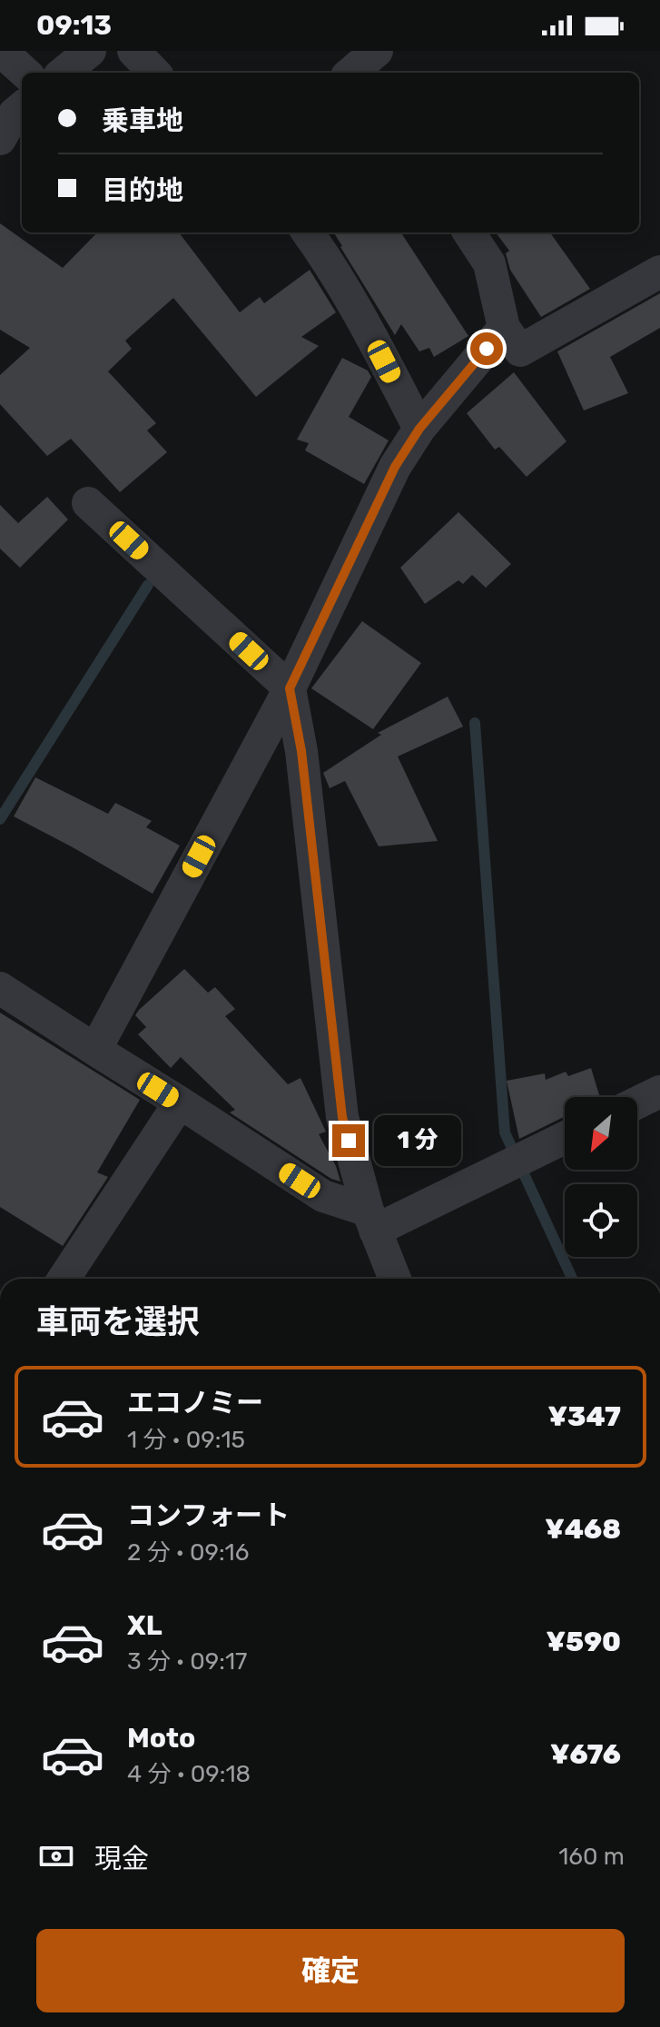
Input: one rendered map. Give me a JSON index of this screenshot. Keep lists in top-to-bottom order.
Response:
{
  "north": "bottom left",
  "page": {
    "status": "09:13",
    "banner": ["乗車地", "目的地"],
    "bubble": "1 分",
    "heading": "車両を選択",
    "list": [
      {
        "name": "エコノミー",
        "note": "1 分 · 09:15",
        "value": "¥347"
      },
      {
        "name": "コンフォート",
        "note": "2 分 · 09:16",
        "value": "¥468"
      },
      {
        "name": "XL",
        "note": "3 分 · 09:17",
        "value": "¥590"
      },
      {
        "name": "Moto",
        "note": "4 分 · 09:18",
        "value": "¥676"
      }
    ],
    "pay": ["現金", "160 m"],
    "buttons": "確定"
  }
}
